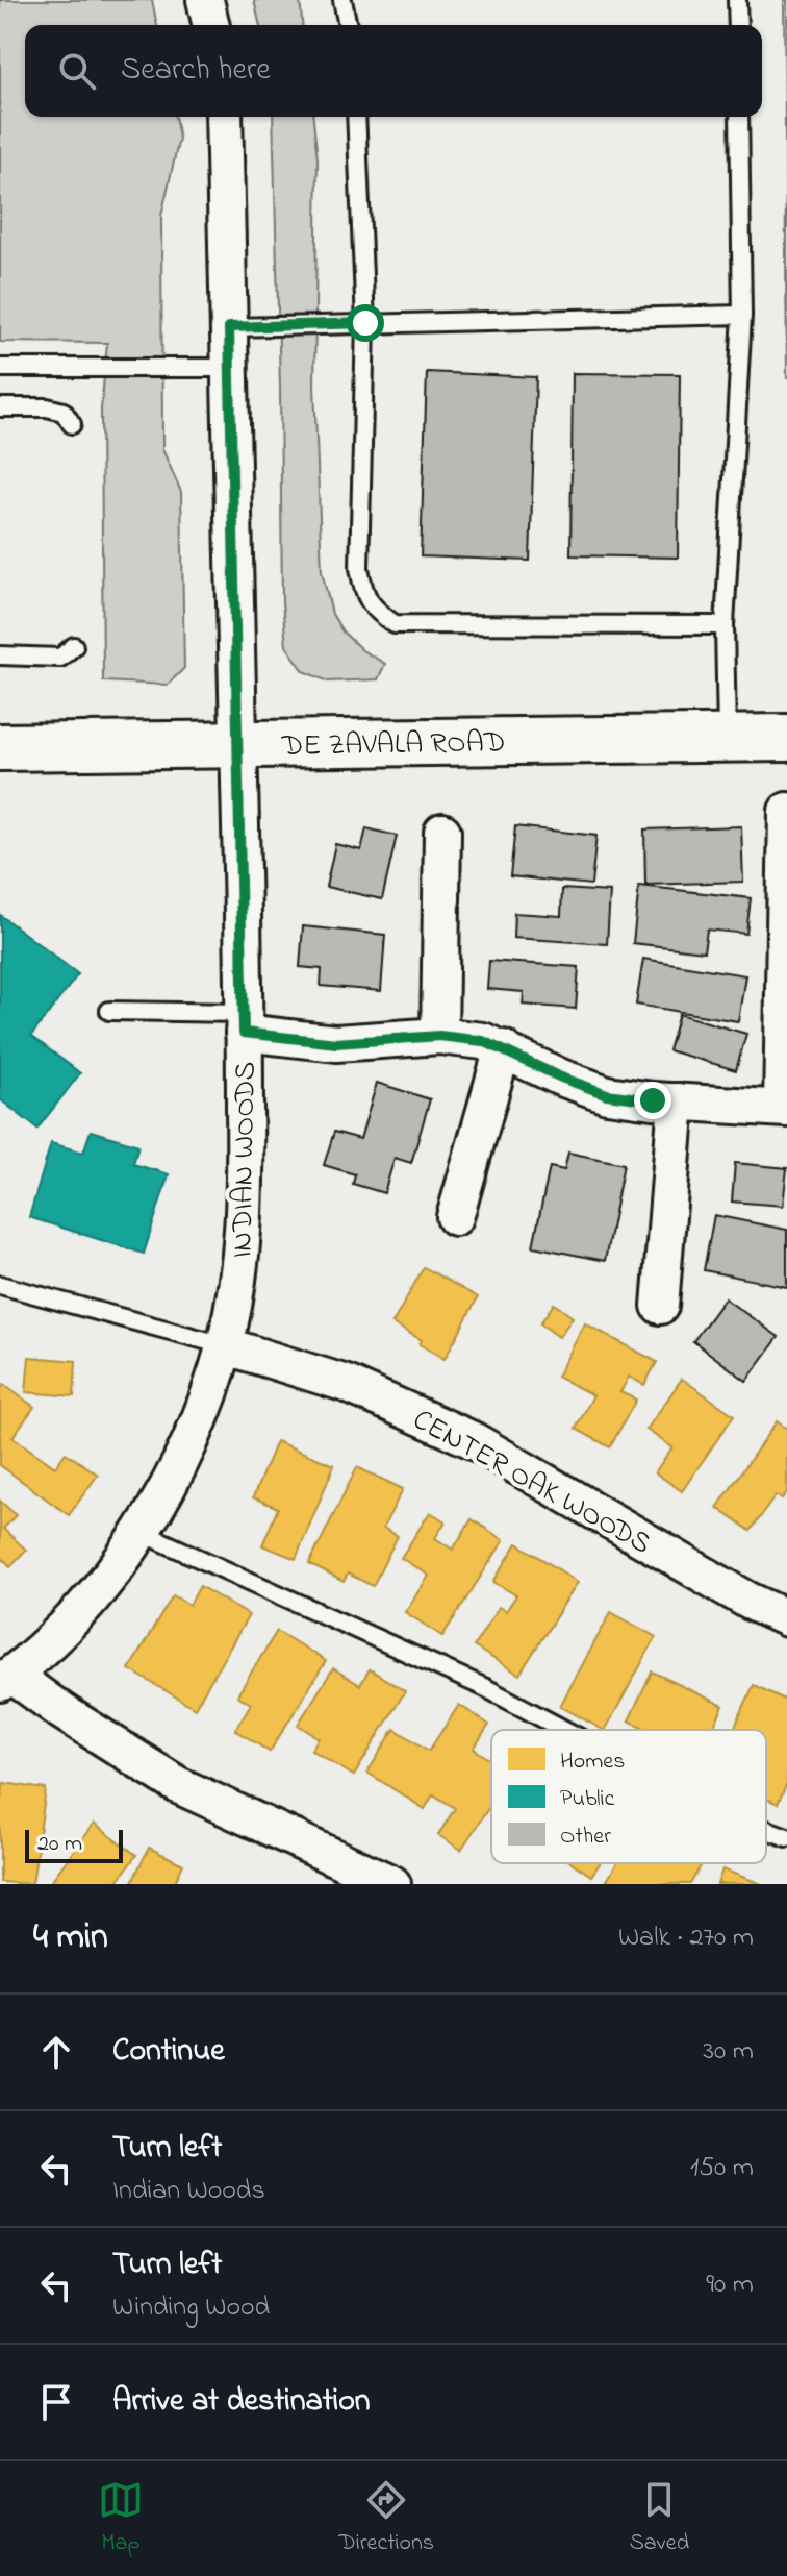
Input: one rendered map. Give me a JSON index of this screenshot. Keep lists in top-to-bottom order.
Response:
{
  "streets": {
    "main road": ["DE ZAVALA ROAD"],
    "street": ["INDIAN WOODS", "CENTER OAK WOODS"]
  },
  "crossings": [
    ["DE ZAVALA ROAD", "INDIAN WOODS"],
    ["INDIAN WOODS", "CENTER OAK WOODS"]
  ],
  "legend": ["Homes", "Public", "Other"],
  "scale_bar": "20 m",
  "page": {
    "search": "Search here",
    "scale": "20 m",
    "heading": ["4 min", "Walk · 270 m"],
    "list": [
      ["Continue", "30 m"],
      ["Turn left", "Indian Woods", "150 m"],
      ["Turn left", "Winding Wood", "90 m"],
      "Arrive at destination"
    ],
    "nav": ["Map", "Directions", "Saved"]
  }
}
